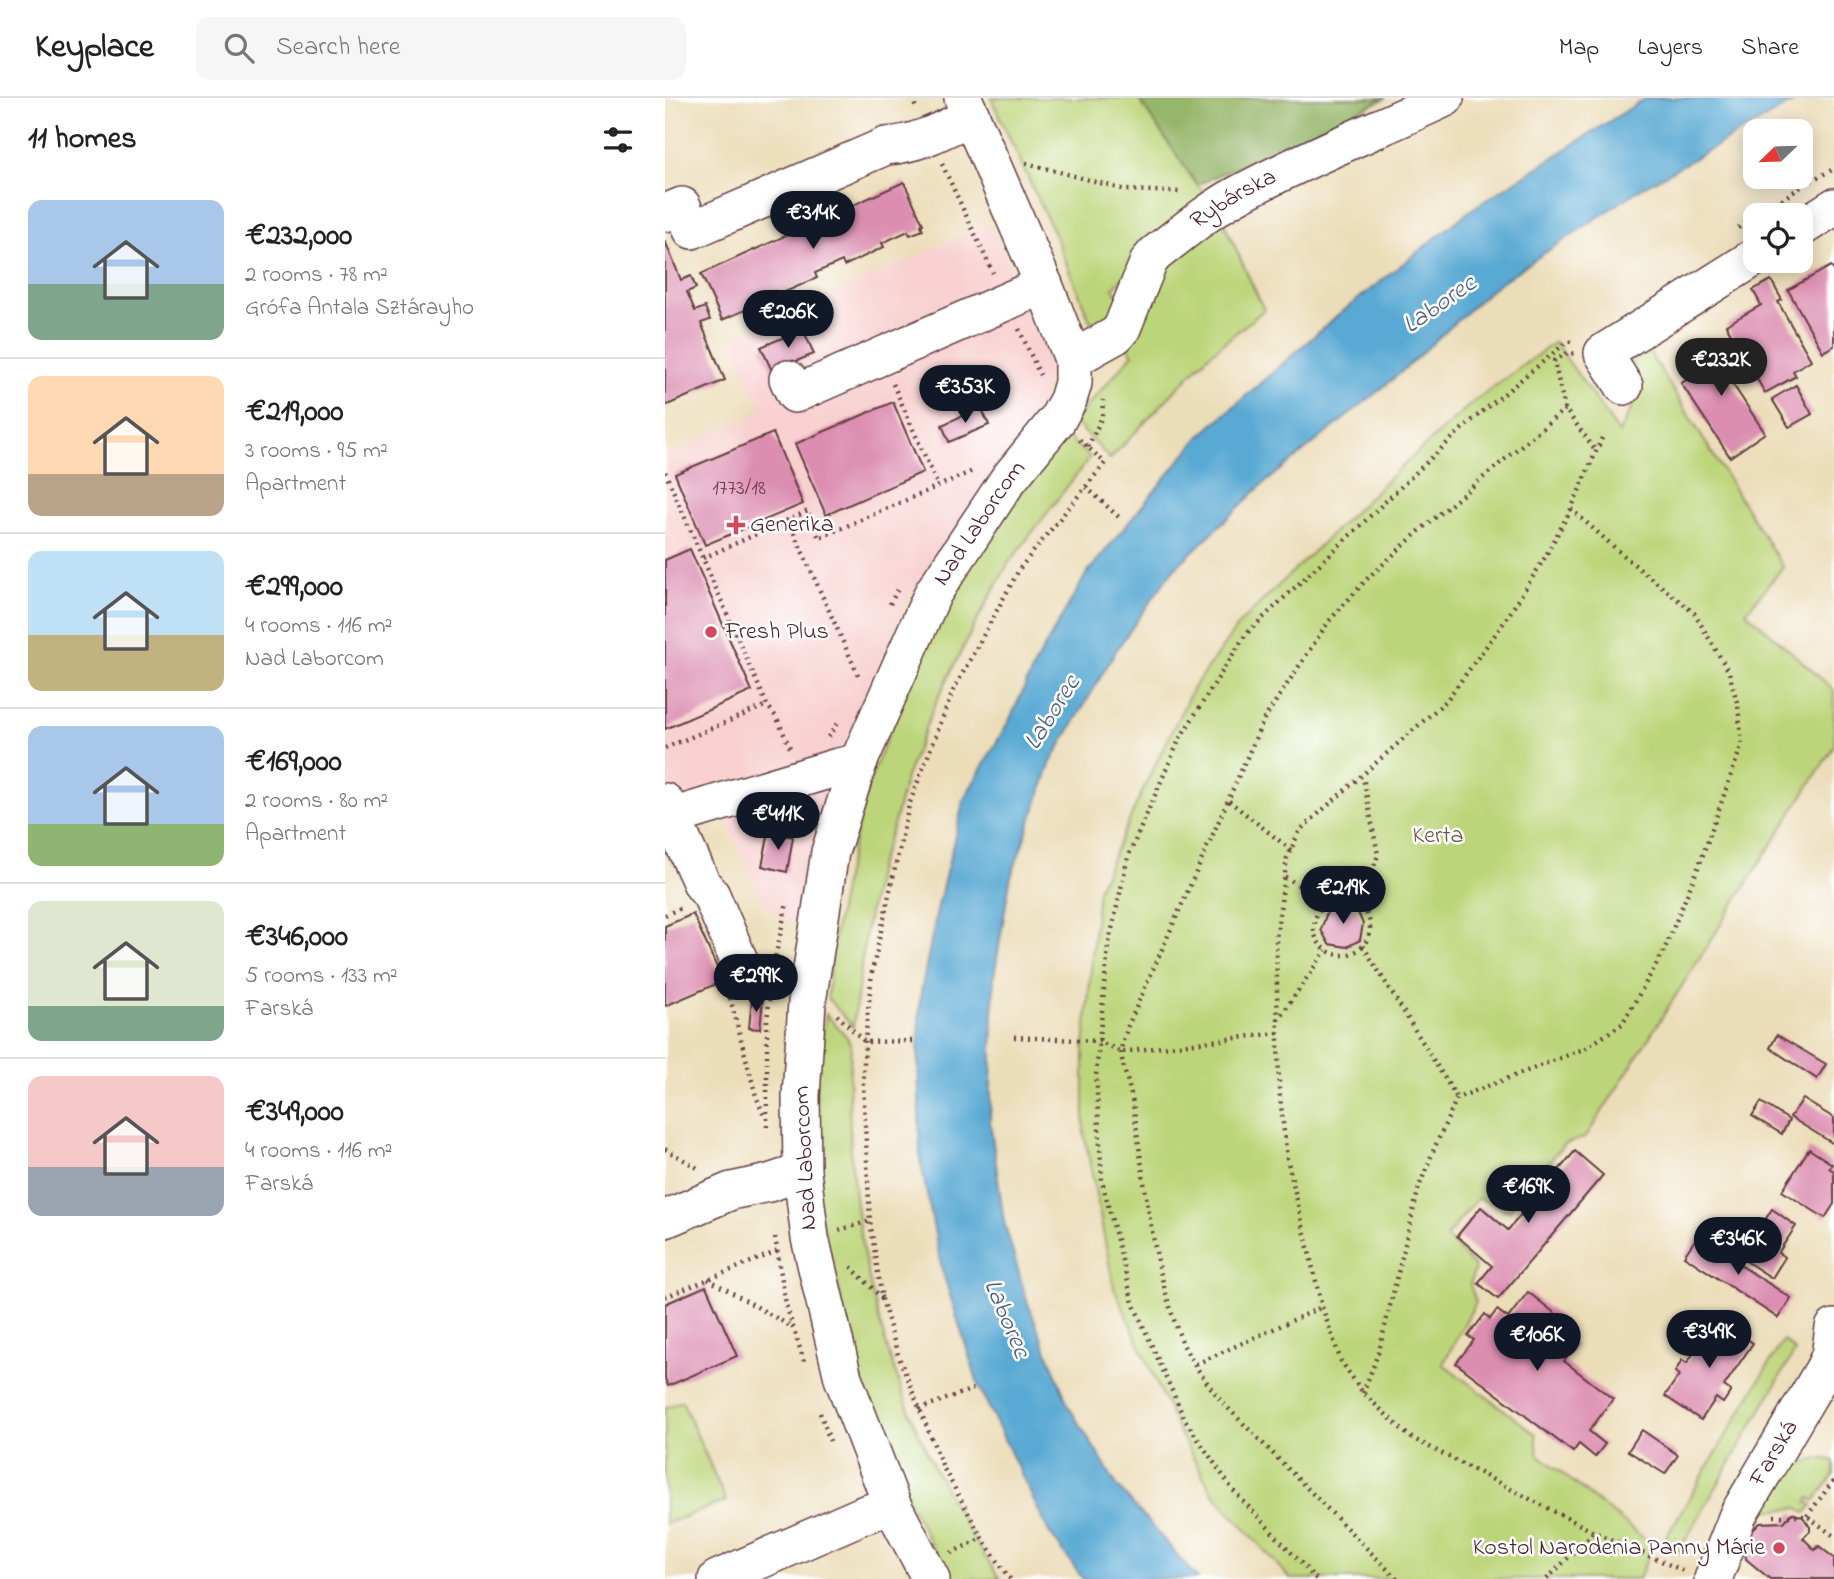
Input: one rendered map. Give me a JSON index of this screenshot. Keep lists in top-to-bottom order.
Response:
{
  "streets": {
    "street": ["Rybárska", "Nad Laborcom", "Farská"]
  },
  "crossings": [
    ["Rybárska", "Nad Laborcom"]
  ],
  "water": ["Laborec"],
  "parks": ["Kerta"],
  "places": {
    "health": ["Generika"],
    "other": ["Fresh Plus", "Kostol Narodenia Panny Márie"]
  },
  "house_numbers": ["1773/18"],
  "north": "bottom left",
  "page": {
    "header": "Keyplace",
    "search": "Search here",
    "nav": ["Map", "Layers", "Share"],
    "heading": "11 homes",
    "list": [
      {
        "name": "€232,000",
        "note": "2 rooms · 78 m² · Grófa Antala Sztárayho"
      },
      {
        "name": "€219,000",
        "note": "3 rooms · 95 m² · Apartment"
      },
      {
        "name": "€299,000",
        "note": "4 rooms · 116 m² · Nad Laborcom"
      },
      {
        "name": "€169,000",
        "note": "2 rooms · 80 m² · Apartment"
      },
      {
        "name": "€346,000",
        "note": "5 rooms · 133 m² · Farská"
      },
      {
        "name": "€349,000",
        "note": "4 rooms · 116 m² · Farská"
      }
    ],
    "price": [
      "€314K",
      "€206K",
      "€232K",
      "€353K",
      "€411K",
      "€219K",
      "€299K",
      "€169K",
      "€346K",
      "€349K",
      "€106K"
    ]
  }
}
